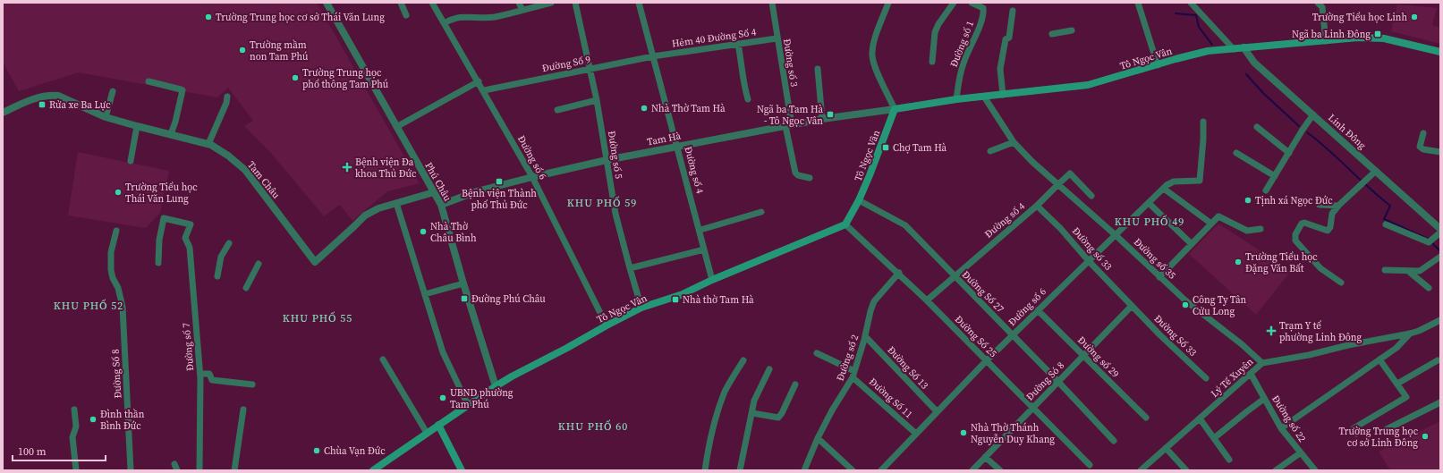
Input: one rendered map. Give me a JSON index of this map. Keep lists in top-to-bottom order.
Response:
{
  "streets": {
    "main road": ["Tô Ngọc Vân"],
    "street": [
      "Hẻm 40 Đường Số 4",
      "Đường số 1",
      "Đường số 3",
      "Đường Số 9",
      "Linh Đông",
      "Tam Hà",
      "Đường số 5",
      "Đường số 6",
      "Đường số 4",
      "Tam Châu",
      "Phú Châu",
      "Đường số 33",
      "Đường số 35",
      "Đường Số 27",
      "Đường Số 33",
      "Đường Số 25",
      "Đường số 7",
      "Đường số 29",
      "Đường số 2",
      "Đường Số 13",
      "Đường Số 8",
      "Lý Tế Xuyên",
      "Đường Só 8",
      "Đường Số 11",
      "Đường số 22"
    ]
  },
  "crossings": [
    ["Hẻm 40 Đường Số 4", "Đường số 3"],
    ["Hẻm 40 Đường Số 4", "Đường Số 9"],
    ["Hẻm 40 Đường Số 4", "Đường số 4"],
    ["Đường số 1", "Tô Ngọc Vân"],
    ["Tô Ngọc Vân", "Linh Đông"],
    ["Tô Ngọc Vân", "Tam Hà"],
    ["Tô Ngọc Vân", "Đường số 5"],
    ["Tô Ngọc Vân", "Đường số 6"],
    ["Tô Ngọc Vân", "Đường số 4"],
    ["Tô Ngọc Vân", "Phú Châu"],
    ["Tô Ngọc Vân", "Đường số 35"],
    ["Tô Ngọc Vân", "Đường Số 27"],
    ["Tô Ngọc Vân", "Đường Số 25"],
    ["Đường số 3", "Tam Hà"],
    ["Đường Số 9", "Đường số 5"],
    ["Đường Số 9", "Đường số 6"],
    ["Đường Số 9", "Đường số 4"],
    ["Tam Hà", "Đường số 5"],
    ["Tam Hà", "Đường số 6"],
    ["Tam Hà", "Đường số 4"],
    ["Tam Hà", "Phú Châu"],
    ["Đường số 6", "Đường số 33"],
    ["Đường số 6", "Đường số 35"],
    ["Đường số 6", "Đường Số 27"],
    ["Đường số 6", "Đường Số 25"],
    ["Đường số 6", "Đường số 29"],
    ["Đường số 6", "Đường Số 13"],
    ["Đường số 6", "Đường Số 11"],
    ["Đường số 4", "Đường số 33"],
    ["Đường số 4", "Đường số 35"],
    ["Đường số 4", "Đường Số 27"],
    ["Đường số 4", "Đường Số 25"],
    ["Tam Châu", "Phú Châu"],
    ["Đường số 33", "Đường Số 33"],
    ["Đường số 33", "Đường Só 8"],
    ["Đường số 35", "Lý Tế Xuyên"],
    ["Đường Số 27", "Đường Só 8"],
    ["Đường Số 33", "Đường Só 8"],
    ["Đường Số 25", "Đường số 2"],
    ["Đường Số 25", "Đường Só 8"],
    ["Đường số 29", "Đường Só 8"],
    ["Đường số 2", "Đường Số 13"],
    ["Đường số 2", "Đường Số 11"],
    ["Lý Tế Xuyên", "Đường số 22"]
  ],
  "districts": [
    "KHU PHỐ 59",
    "KHU PHỐ 49",
    "KHU PHỐ 52",
    "KHU PHỐ 55",
    "KHU PHỐ 60"
  ],
  "places": {
    "other": [
      "Trường Trung học cơ sở Thái Văn Lung",
      "Trường Tiểu học Linh",
      "Trường mầm non Tam Phú",
      "Trường Trung học phổ thông Tam Phú",
      "Nhà Thờ Tam Hà",
      "Trường Tiểu học Thái Văn Lung",
      "Tịnh xá Ngọc Đức",
      "Nhà Thờ Châu Bình",
      "Trường Tiểu học Đặng Văn Bất",
      "Công Ty Tân Cửu Long",
      "UBND phường Tam Phú",
      "Đình thần Bình Đức",
      "Nhà Thờ Thánh Nguyễn Duy Khang",
      "Trường Trung học cơ sở Linh Đông",
      "Chùa Vạn Đức"
    ],
    "transit": [
      "Ngã ba Linh Đông",
      "Rửa xe Ba Lực",
      "Ngã ba Tam Hà - Tô Ngọc Vân",
      "Chợ Tam Hà",
      "Bệnh viện Thành phố Thủ Đức",
      "Đường Phú Châu",
      "Nhà thờ Tam Hà"
    ],
    "health": ["Bệnh viện Đa khoa Thủ Đức", "Trạm Y tế phường Linh Đông"]
  },
  "scale_bar": "100 m"
}
